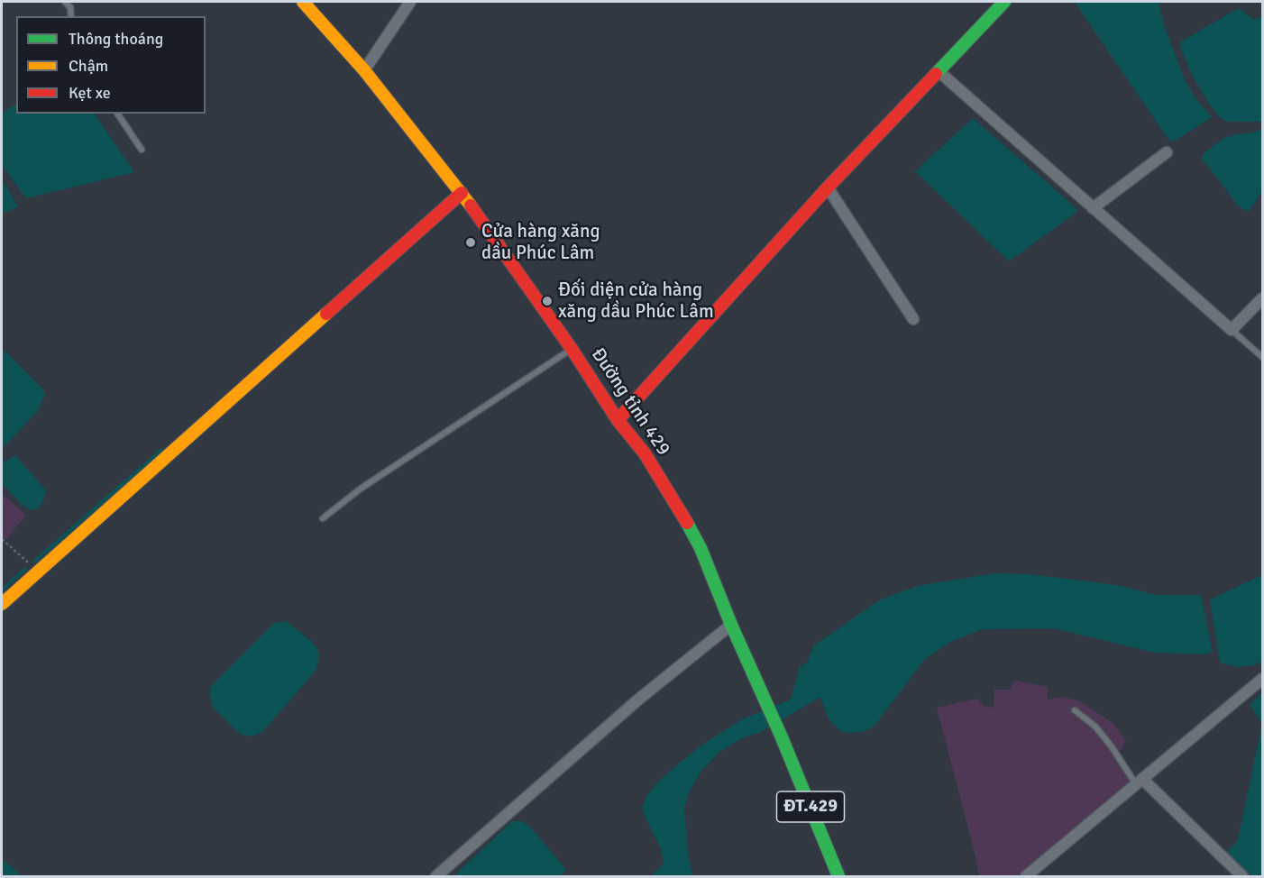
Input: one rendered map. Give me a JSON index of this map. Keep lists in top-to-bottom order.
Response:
{
  "streets": {
    "street": ["Đường tỉnh 429", "ĐT.429"]
  },
  "places": ["Cửa hàng xăng dầu Phúc Lâm", "Đối diện cửa hàng xăng dầu Phúc Lâm"],
  "legend": ["Thông thoáng", "Chậm", "Kẹt xe"]
}
